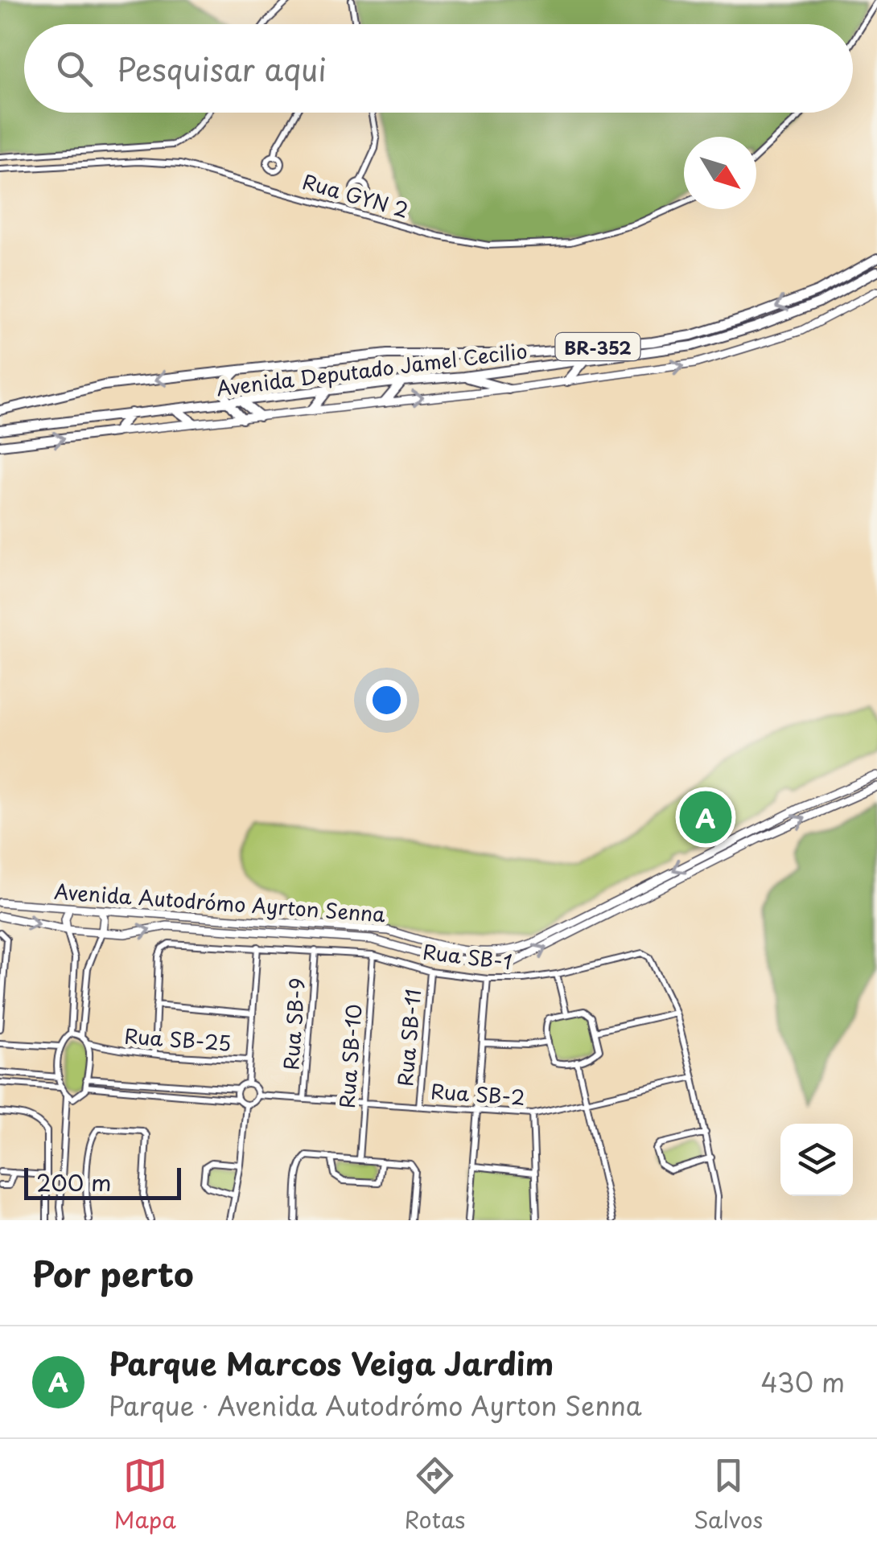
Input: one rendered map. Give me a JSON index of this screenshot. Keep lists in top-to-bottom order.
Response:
{
  "streets": {
    "highway": ["BR-352", "Avenida Deputado Jamel Cecilio"],
    "street": [
      "Rua GYN 2",
      "Avenida Autodrómo Ayrton Senna",
      "Rua SB-1",
      "Rua SB-9",
      "Rua SB-11",
      "Rua SB-25",
      "Rua SB-10",
      "Rua SB-2"
    ]
  },
  "crossings": [
    ["BR-352", "Avenida Deputado Jamel Cecilio"],
    ["Rua SB-1", "Rua SB-9"],
    ["Rua SB-1", "Rua SB-11"],
    ["Rua SB-1", "Rua SB-25"],
    ["Rua SB-1", "Rua SB-10"],
    ["Rua SB-1", "Rua SB-2"],
    ["Rua SB-9", "Rua SB-2"],
    ["Rua SB-11", "Rua SB-2"],
    ["Rua SB-10", "Rua SB-2"]
  ],
  "scale_bar": "200 m",
  "north": "bottom right",
  "page": {
    "search": "Pesquisar aqui",
    "pins": "A",
    "scale": "200 m",
    "heading": "Por perto",
    "list": [
      {
        "mark": "A",
        "name": "Parque Marcos Veiga Jardim",
        "note": "Parque · Avenida Autodrómo Ayrton Senna",
        "value": "430 m"
      }
    ],
    "nav": ["Mapa", "Rotas", "Salvos"]
  }
}
